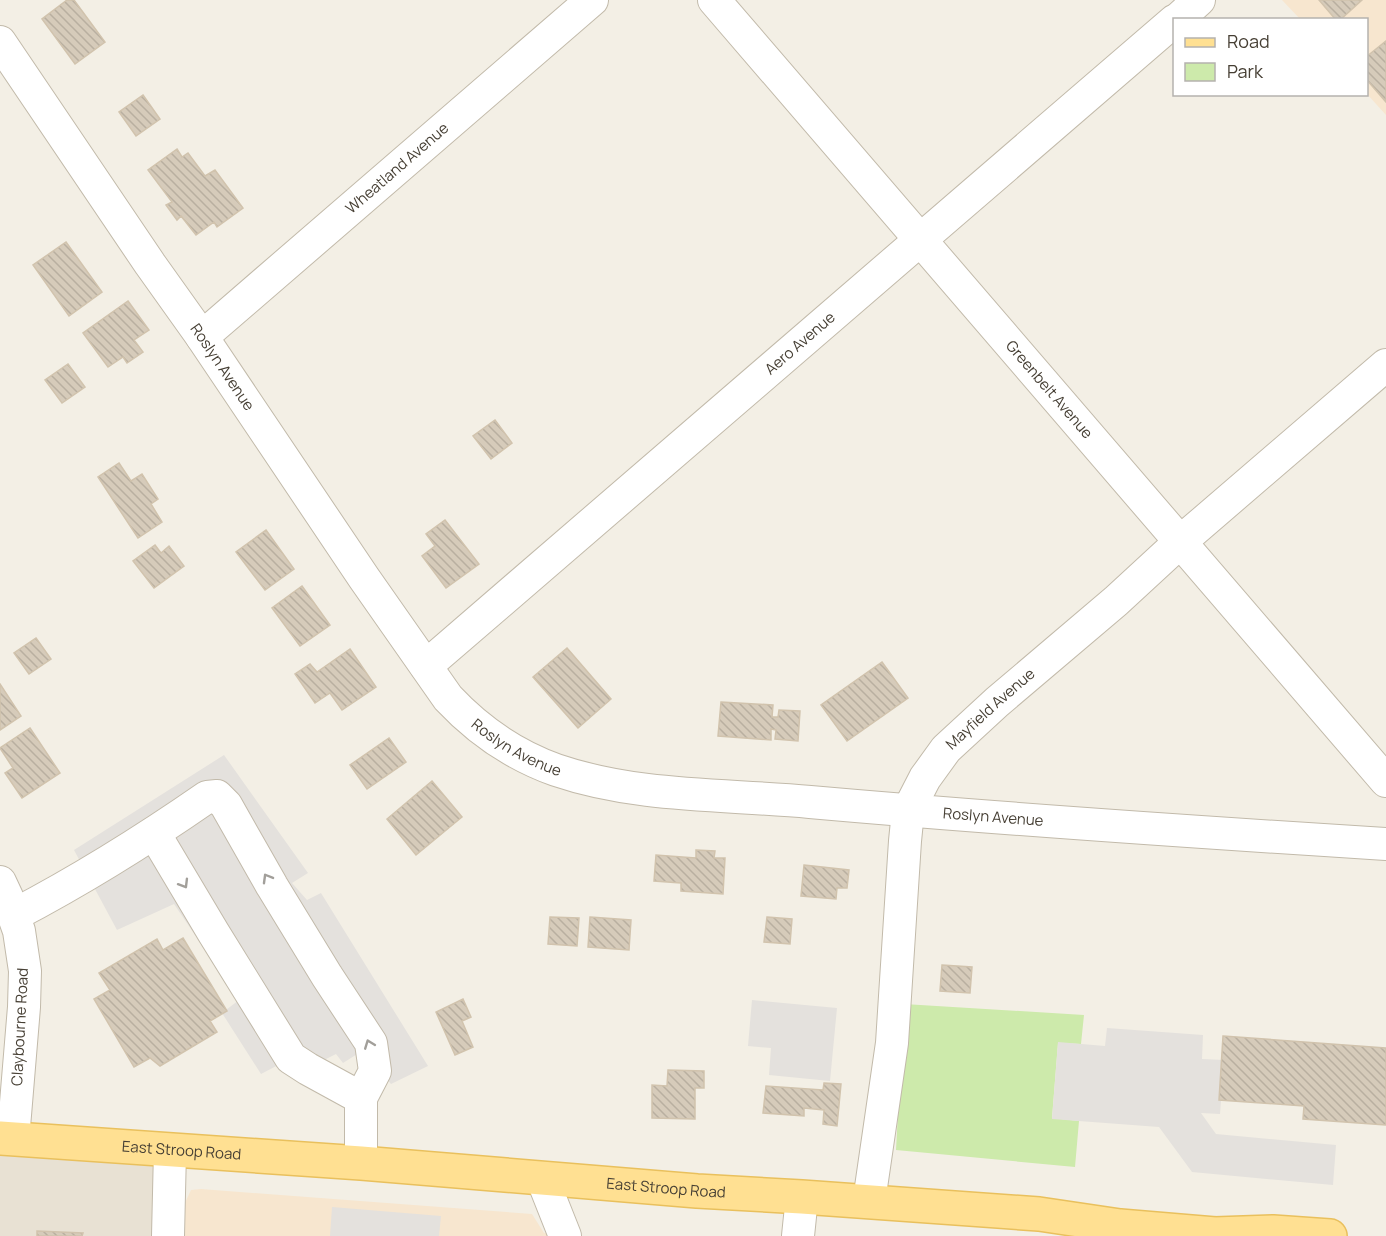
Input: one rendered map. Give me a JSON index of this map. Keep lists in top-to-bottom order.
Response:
{
  "streets": {
    "main road": ["East Stroop Road"],
    "street": [
      "Wheatland Avenue",
      "Aero Avenue",
      "Roslyn Avenue",
      "Greenbelt Avenue",
      "Mayfield Avenue",
      "Claybourne Road"
    ]
  },
  "crossings": [
    ["Wheatland Avenue", "Roslyn Avenue"],
    ["Aero Avenue", "Roslyn Avenue"],
    ["Aero Avenue", "Greenbelt Avenue"],
    ["Roslyn Avenue", "Mayfield Avenue"],
    ["Greenbelt Avenue", "Mayfield Avenue"],
    ["Mayfield Avenue", "East Stroop Road"],
    ["Claybourne Road", "East Stroop Road"]
  ],
  "legend": ["Road", "Park"]
}
